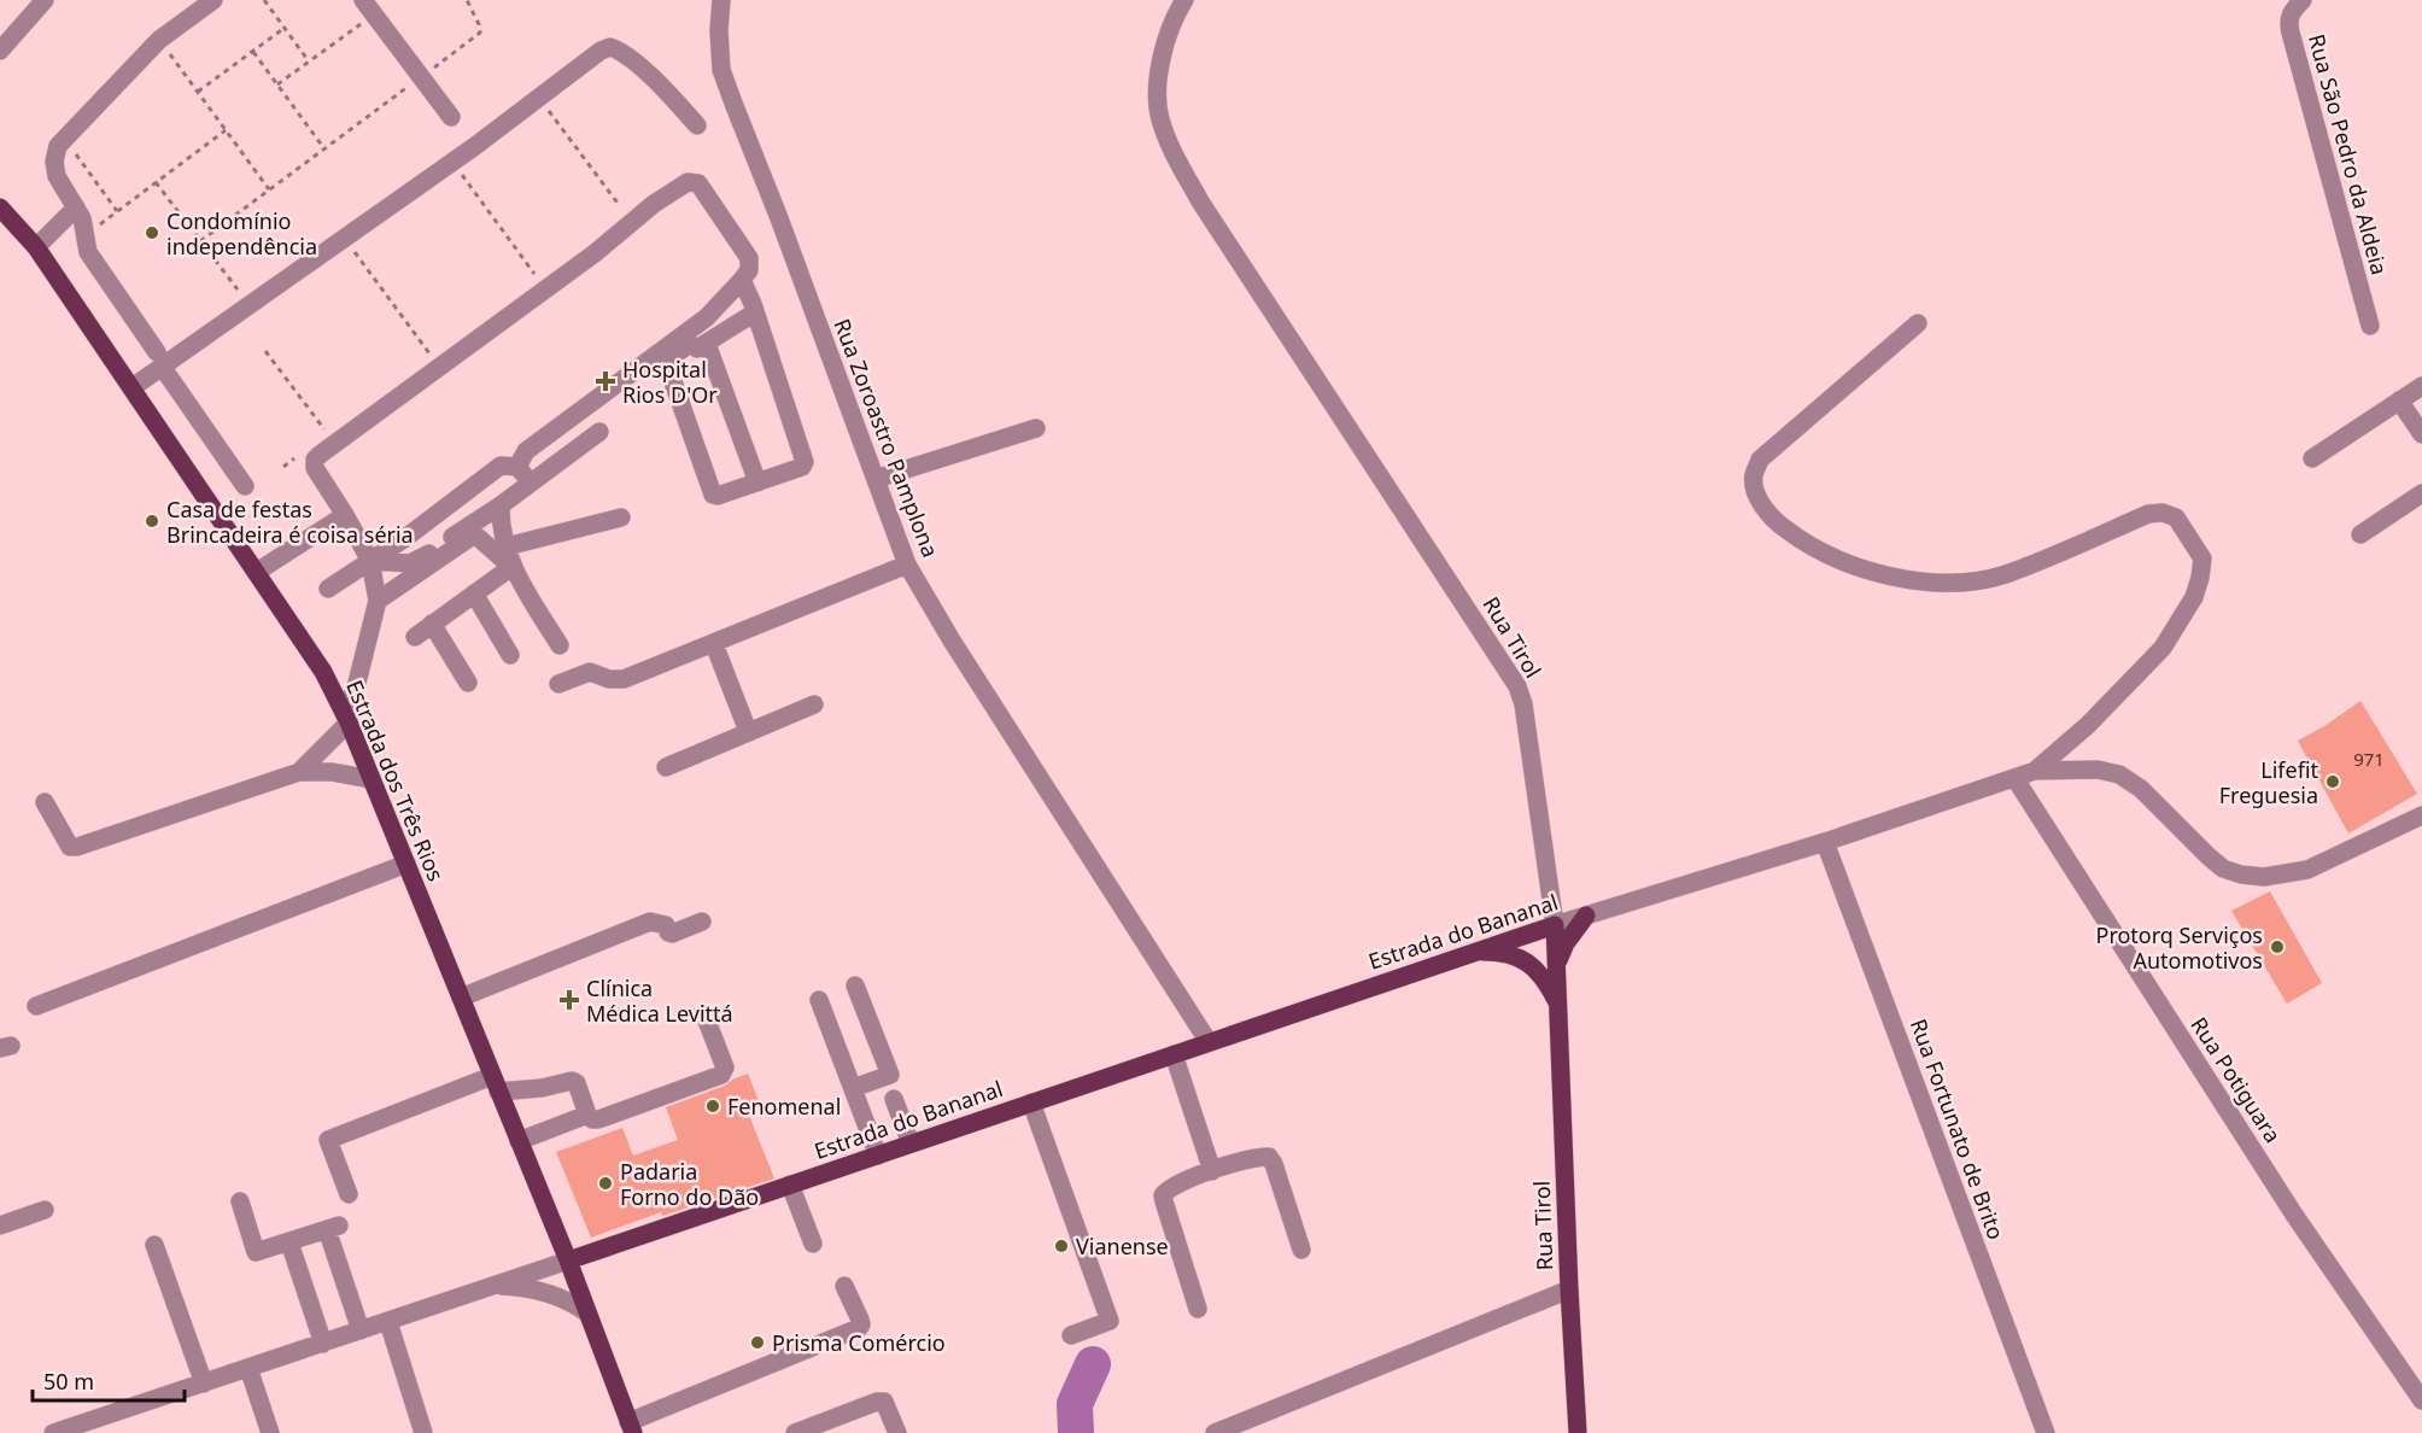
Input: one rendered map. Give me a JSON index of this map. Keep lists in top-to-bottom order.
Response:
{
  "streets": {
    "main road": ["Rua Tirol", "Estrada dos Três Rios", "Estrada do Bananal"],
    "street": [
      "Rua São Pedro da Aldeia",
      "Rua Zoroastro Pamplona",
      "Rua Potiguara",
      "Rua Fortunato de Brito"
    ]
  },
  "crossings": [
    ["Rua Zoroastro Pamplona", "Estrada do Bananal"],
    ["Rua Tirol", "Estrada do Bananal"],
    ["Estrada dos Três Rios", "Estrada do Bananal"],
    ["Estrada do Bananal", "Rua Potiguara"],
    ["Estrada do Bananal", "Rua Fortunato de Brito"]
  ],
  "places": {
    "other": [
      "Condomínio independência",
      "Casa de festas Brincadeira é coisa séria",
      "Lifefit Freguesia",
      "Protorq Serviços Automotivos",
      "Fenomenal",
      "Padaria Forno do Dão",
      "Vianense",
      "Prisma Comércio"
    ],
    "health": ["Hospital Rios D'Or", "Clínica Médica Levittá"]
  },
  "house_numbers": ["971"],
  "scale_bar": "50 m"
}
